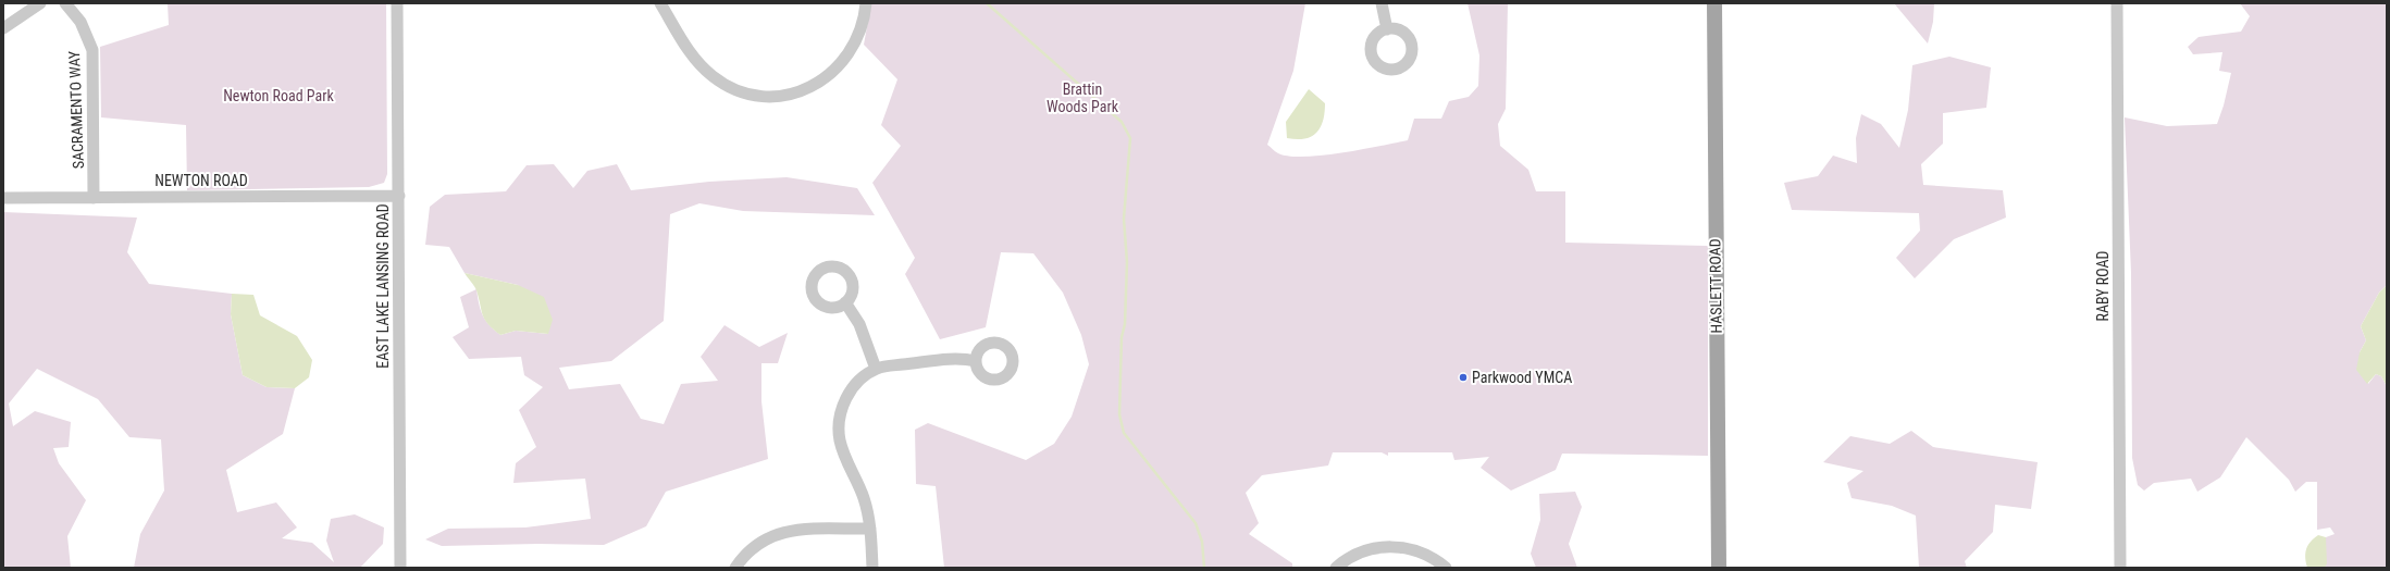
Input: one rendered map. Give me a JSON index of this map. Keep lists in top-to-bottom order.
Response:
{
  "streets": {
    "main road": ["HASLETT ROAD"],
    "street": [
      "SACRAMENTO WAY",
      "NEWTON ROAD",
      "EAST LAKE LANSING ROAD",
      "RABY ROAD"
    ]
  },
  "crossings": [
    ["SACRAMENTO WAY", "NEWTON ROAD"],
    ["NEWTON ROAD", "EAST LAKE LANSING ROAD"]
  ],
  "parks": ["Brattin Woods Park", "Newton Road Park"],
  "places": ["Parkwood YMCA"]
}
